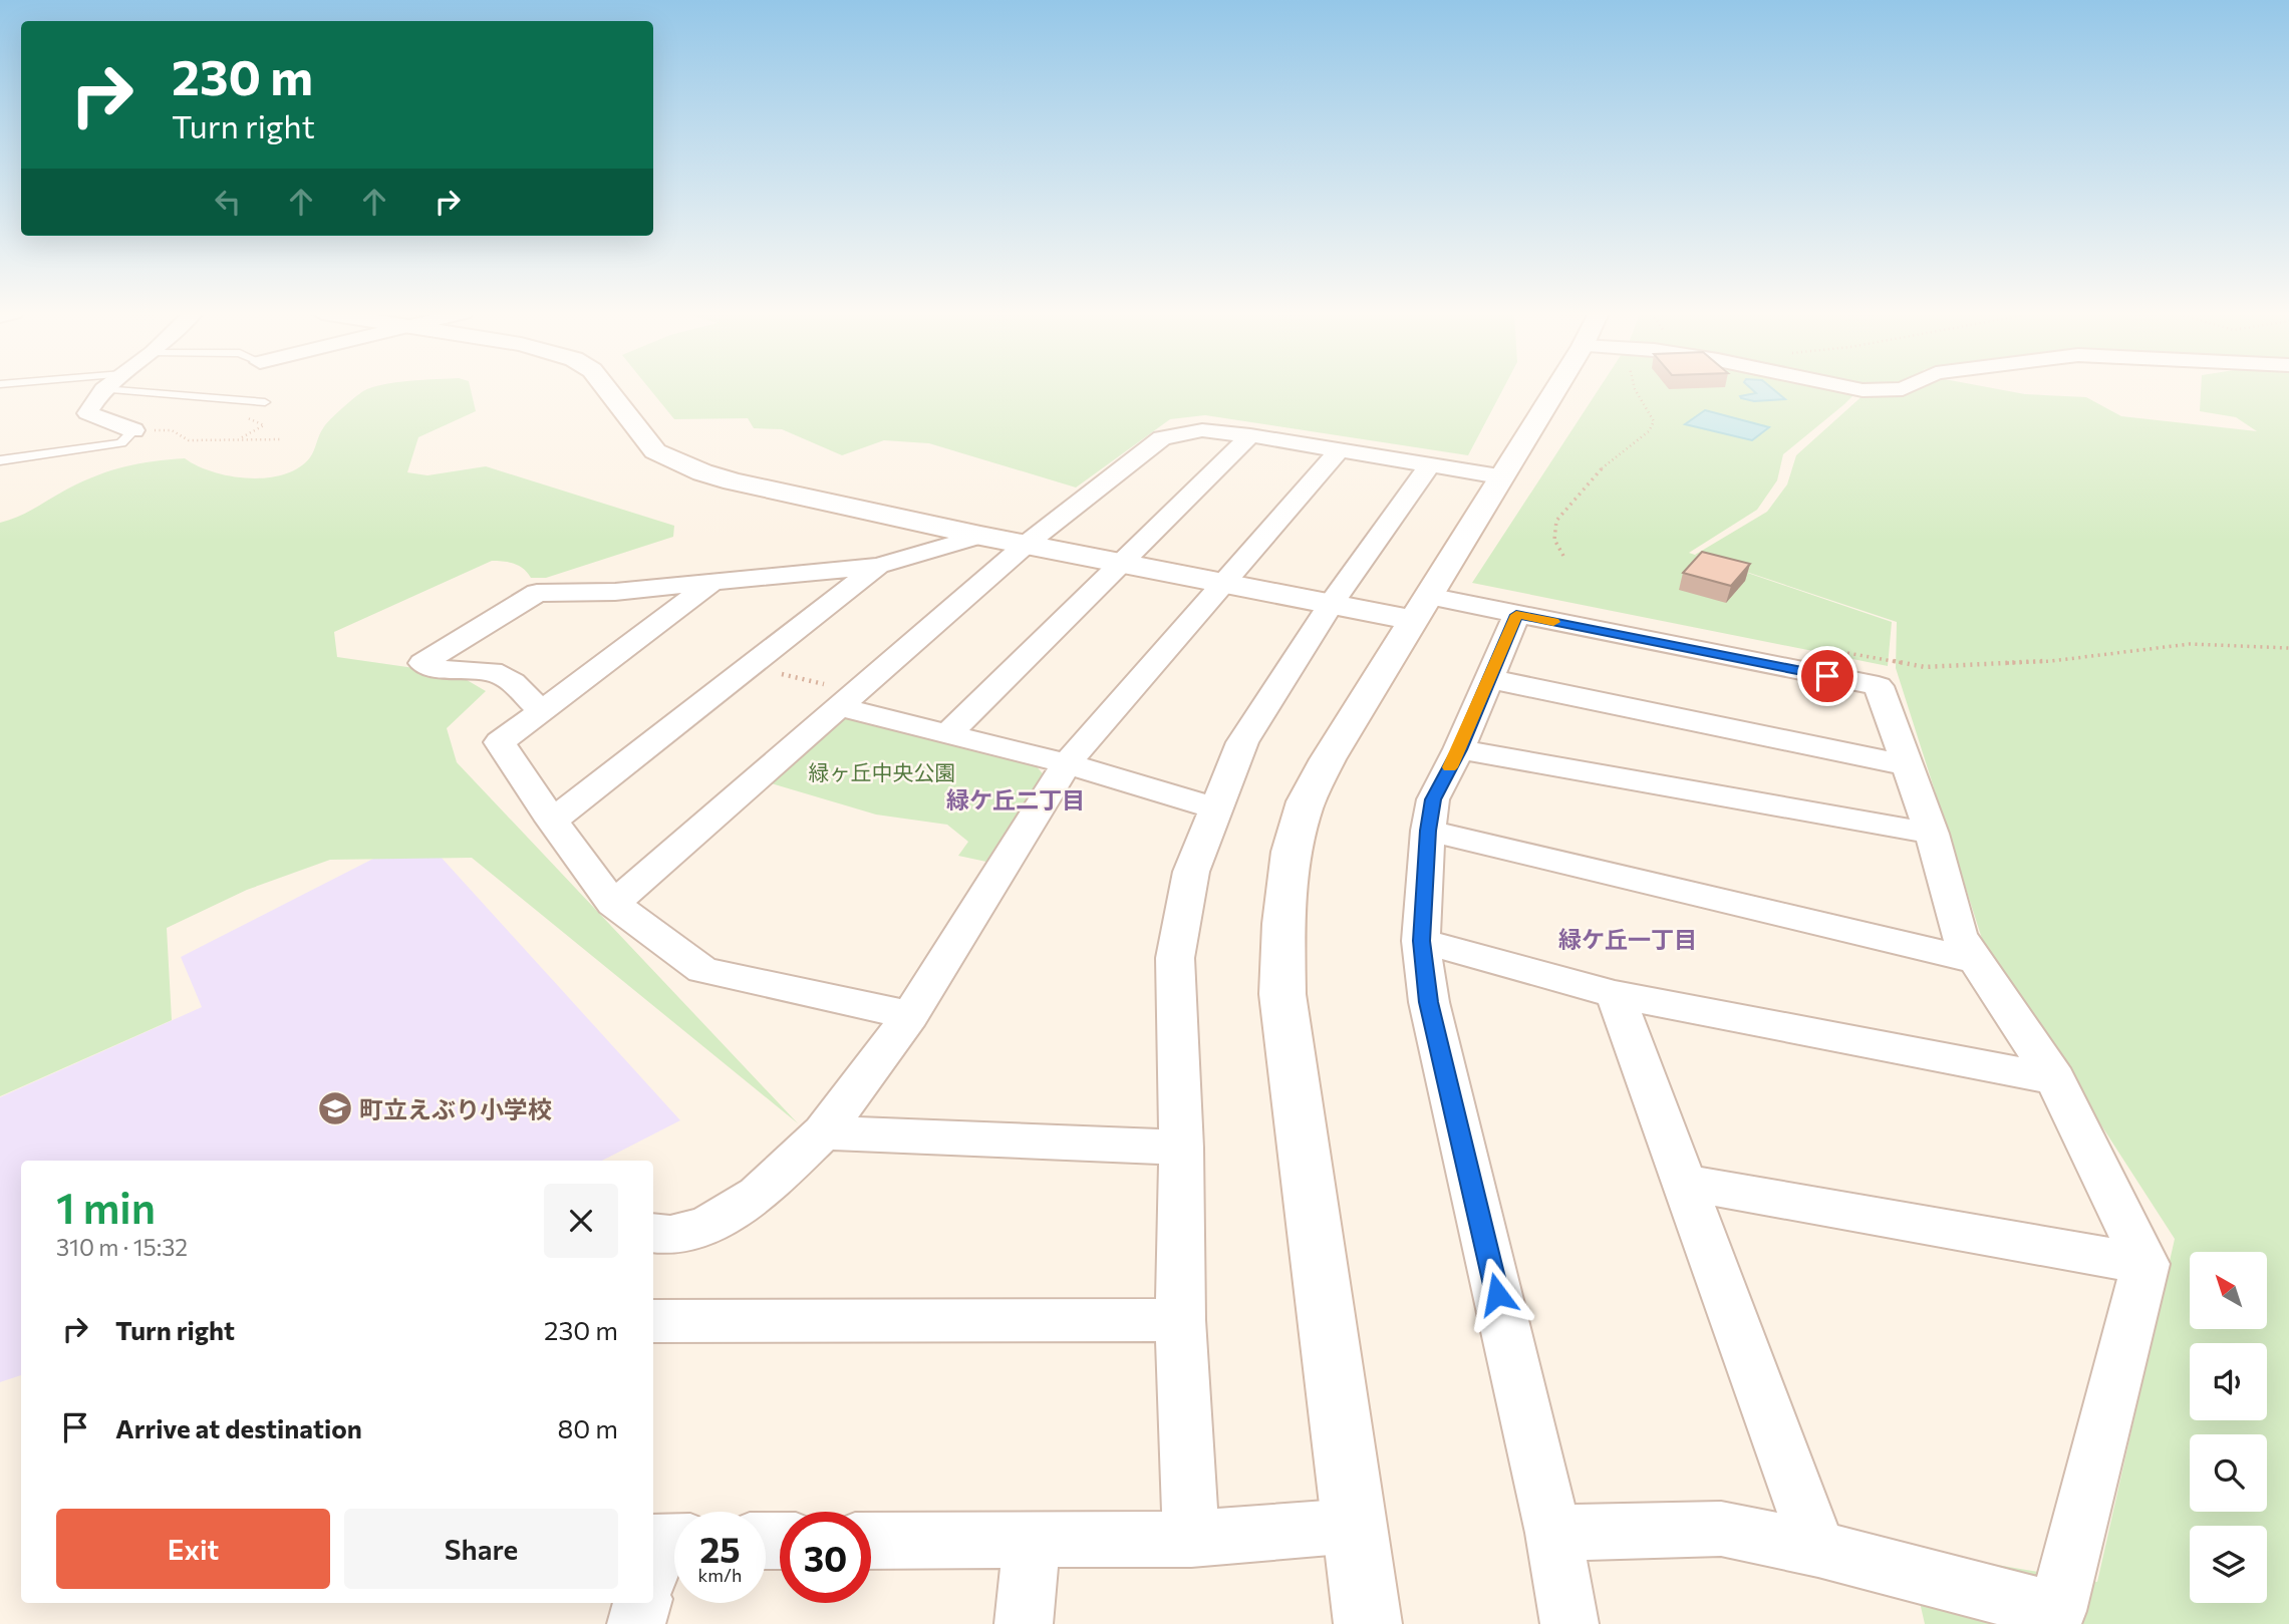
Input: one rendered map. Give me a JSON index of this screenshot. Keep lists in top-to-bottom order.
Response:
{
  "districts": ["緑ケ丘二丁目", "緑ケ丘一丁目"],
  "parks": ["緑ヶ丘中央公園"],
  "places": {
    "school or university": ["町立えぶり小学校"]
  },
  "north": "top left",
  "page": {
    "turn": ["230 m", "Turn right"],
    "heading": ["1 min", "310 m · 15:32"],
    "list": [
      {
        "name": "Turn right",
        "value": "230 m"
      },
      {
        "name": "Arrive at destination",
        "value": "80 m"
      }
    ],
    "buttons": ["Exit", "Share"],
    "speed": "25 km/h",
    "limit": "30"
  }
}
